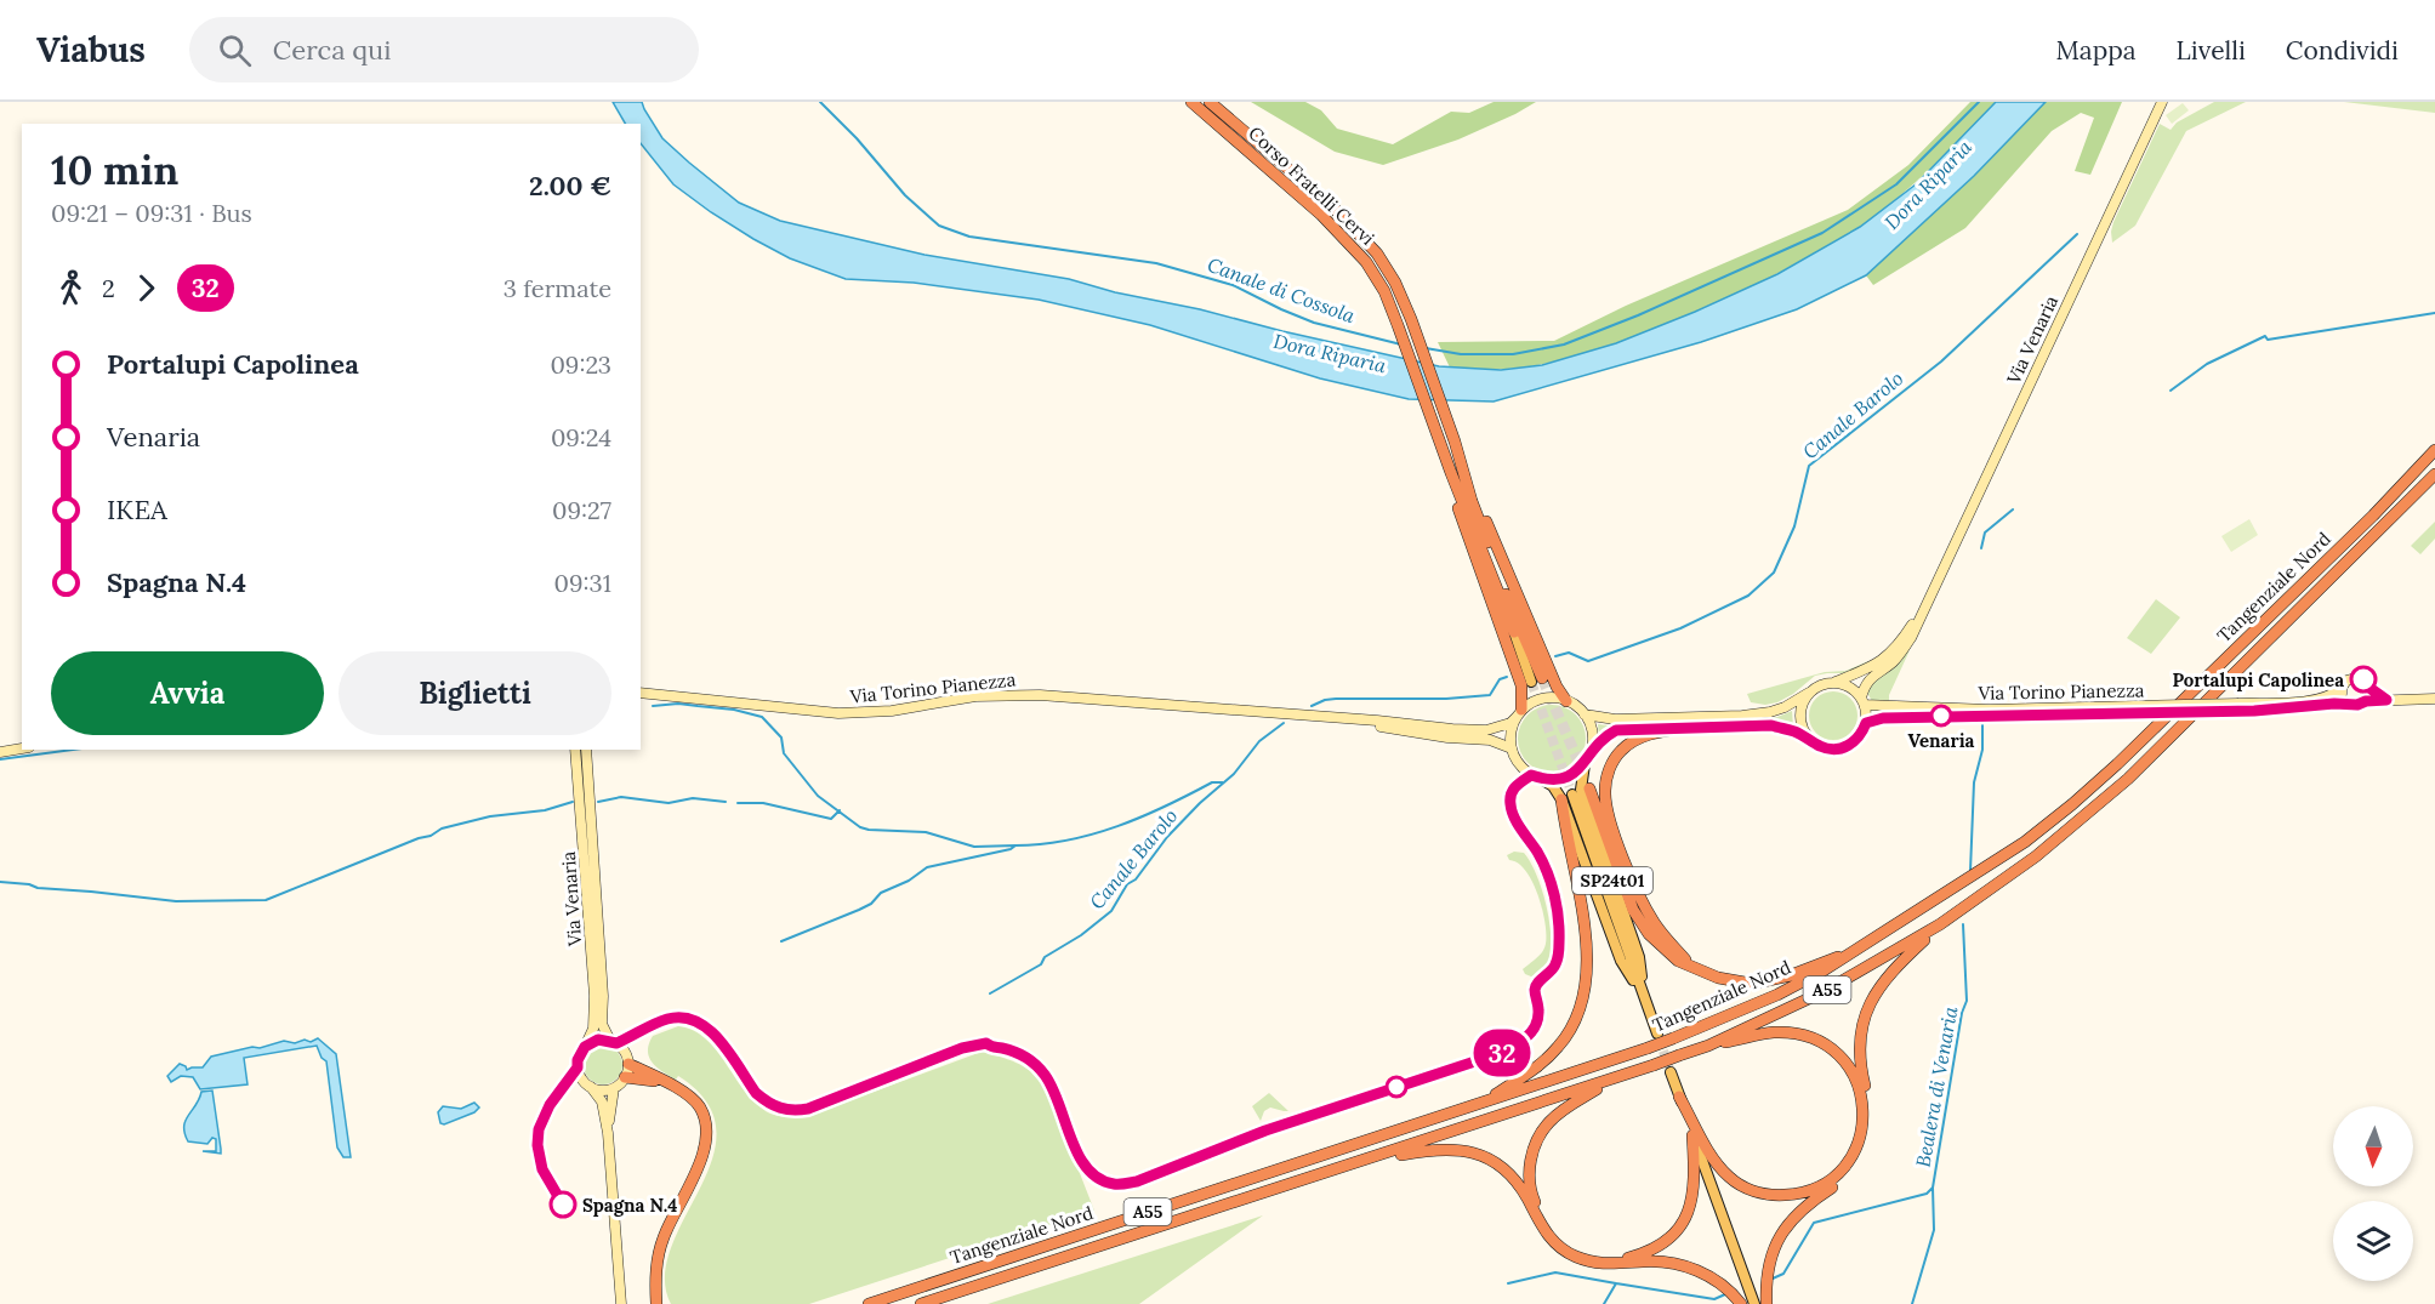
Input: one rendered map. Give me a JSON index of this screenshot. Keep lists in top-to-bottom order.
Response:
{
  "streets": {
    "highway": ["Corso Fratelli Cervi", "Tangenziale Nord", "A55"],
    "main road": ["Via Venaria", "Via Torino Pianezza", "SP24t01"]
  },
  "crossings": [
    ["Via Venaria", "Via Torino Pianezza"],
    ["Via Torino Pianezza", "SP24t01"]
  ],
  "water": [
    "Dora Riparia",
    "Canale di Cossola",
    "Canale Barolo",
    "Bealera di Venaria"
  ],
  "places": ["Portalupi Capolinea", "Venaria", "Spagna N.4"],
  "lines": ["bus line 32"],
  "north": "bottom",
  "page": {
    "header": "Viabus",
    "search": "Cerca qui",
    "nav": ["Mappa", "Livelli", "Condividi"],
    "on_map": "32",
    "heading": ["10 min", "09:21 – 09:31 · Bus", "2.00 €"],
    "legs": ["2", "32", "3 fermate"],
    "list": [
      {
        "name": "Portalupi Capolinea",
        "value": "09:23"
      },
      {
        "name": "Venaria",
        "value": "09:24"
      },
      {
        "name": "IKEA",
        "value": "09:27"
      },
      {
        "name": "Spagna N.4",
        "value": "09:31"
      }
    ],
    "buttons": ["Avvia", "Biglietti"]
  }
}
